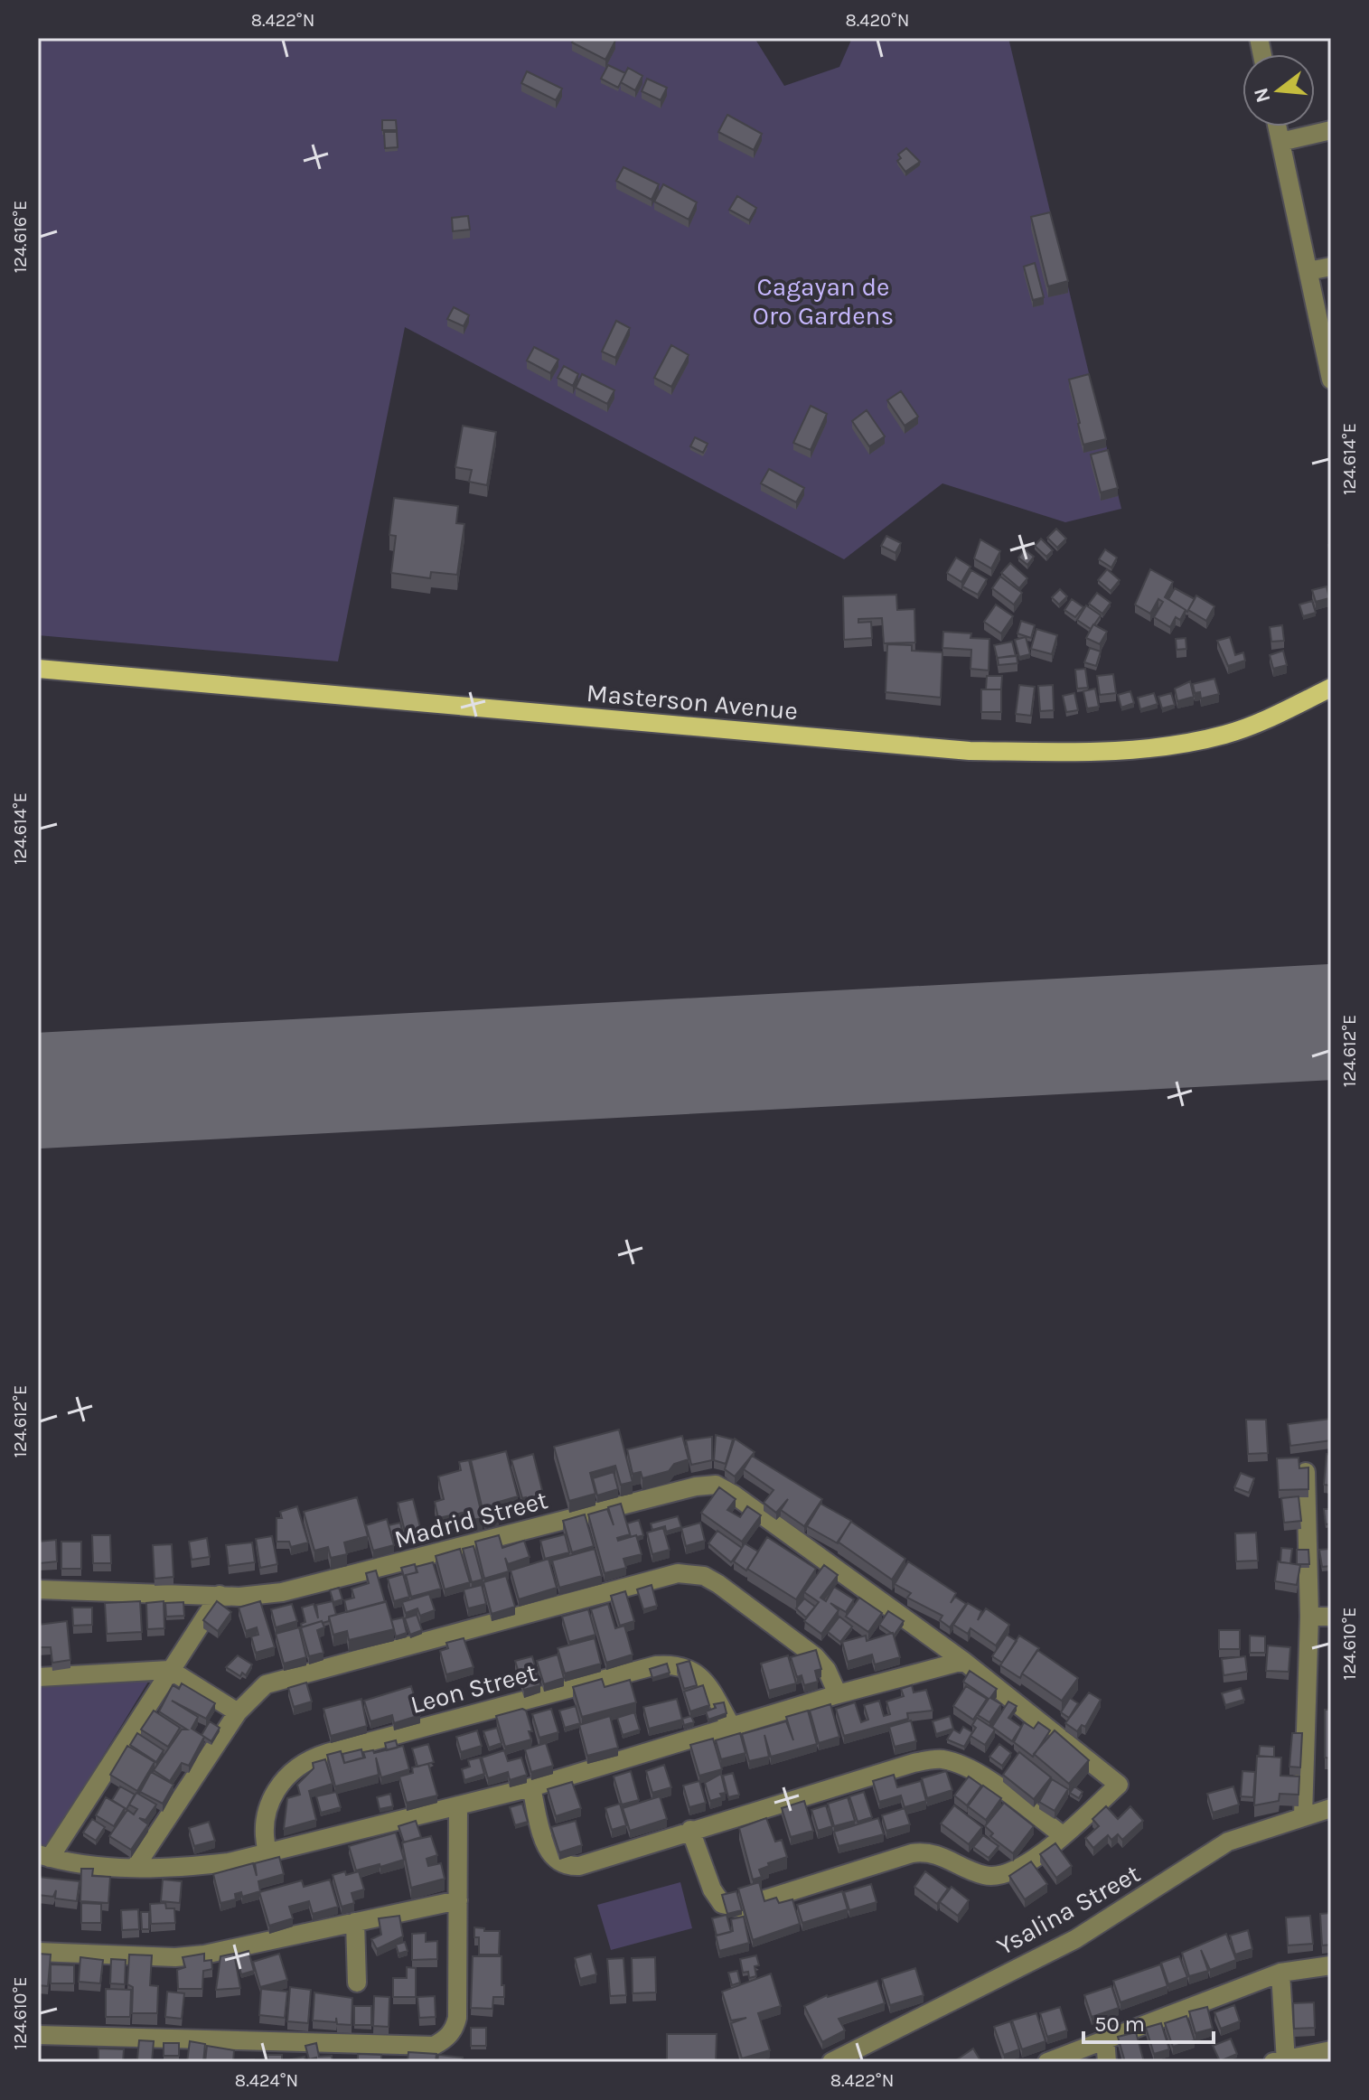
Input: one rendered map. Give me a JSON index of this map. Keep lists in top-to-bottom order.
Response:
{
  "streets": {
    "main road": ["Masterson Avenue"],
    "street": ["Madrid Street", "Leon Street", "Ysalina Street"]
  },
  "parks": ["Cagayan de Oro Gardens"],
  "scale_bar": "50 m",
  "north": "left",
  "coordinates": [
    "8.422°N",
    "8.420°N",
    "124.616°E",
    "124.614°E",
    "124.612°E",
    "124.610°E",
    "8.424°N"
  ]
}
